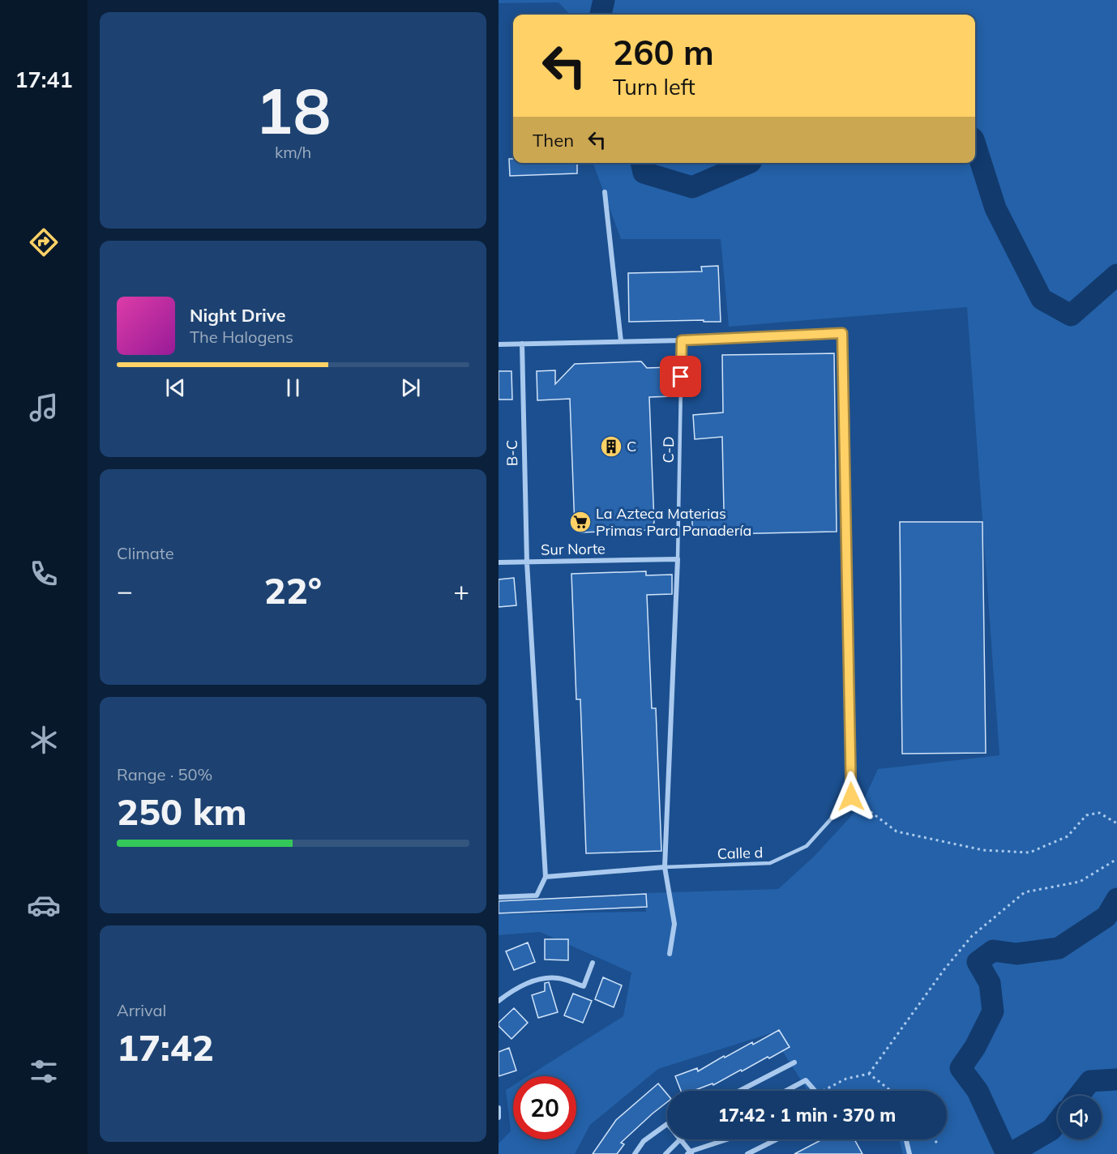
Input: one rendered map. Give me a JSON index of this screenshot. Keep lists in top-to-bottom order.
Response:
{
  "streets": {
    "street": ["B-C", "Sur Norte"],
    "lane": ["C-D", "Calle d"]
  },
  "crossings": [
    ["C-D", "Sur Norte"],
    ["B-C", "Sur Norte"]
  ],
  "places": {
    "building": ["C"],
    "supermarket": ["La Azteca Materias Primas Para Panadería"]
  },
  "page": {
    "tabs": "17:41",
    "tile": [
      ["18", "km/h"],
      "Climate",
      ["Range · 50%", "250 km"],
      ["Arrival", "17:42"]
    ],
    "turn": ["260 m", "Turn left"],
    "then": "Then",
    "song": ["Night Drive", "The Halogens"],
    "heat": ["−", "22°", "+"],
    "limit": "20",
    "trip": "17:42 · 1 min · 370 m"
  }
}
